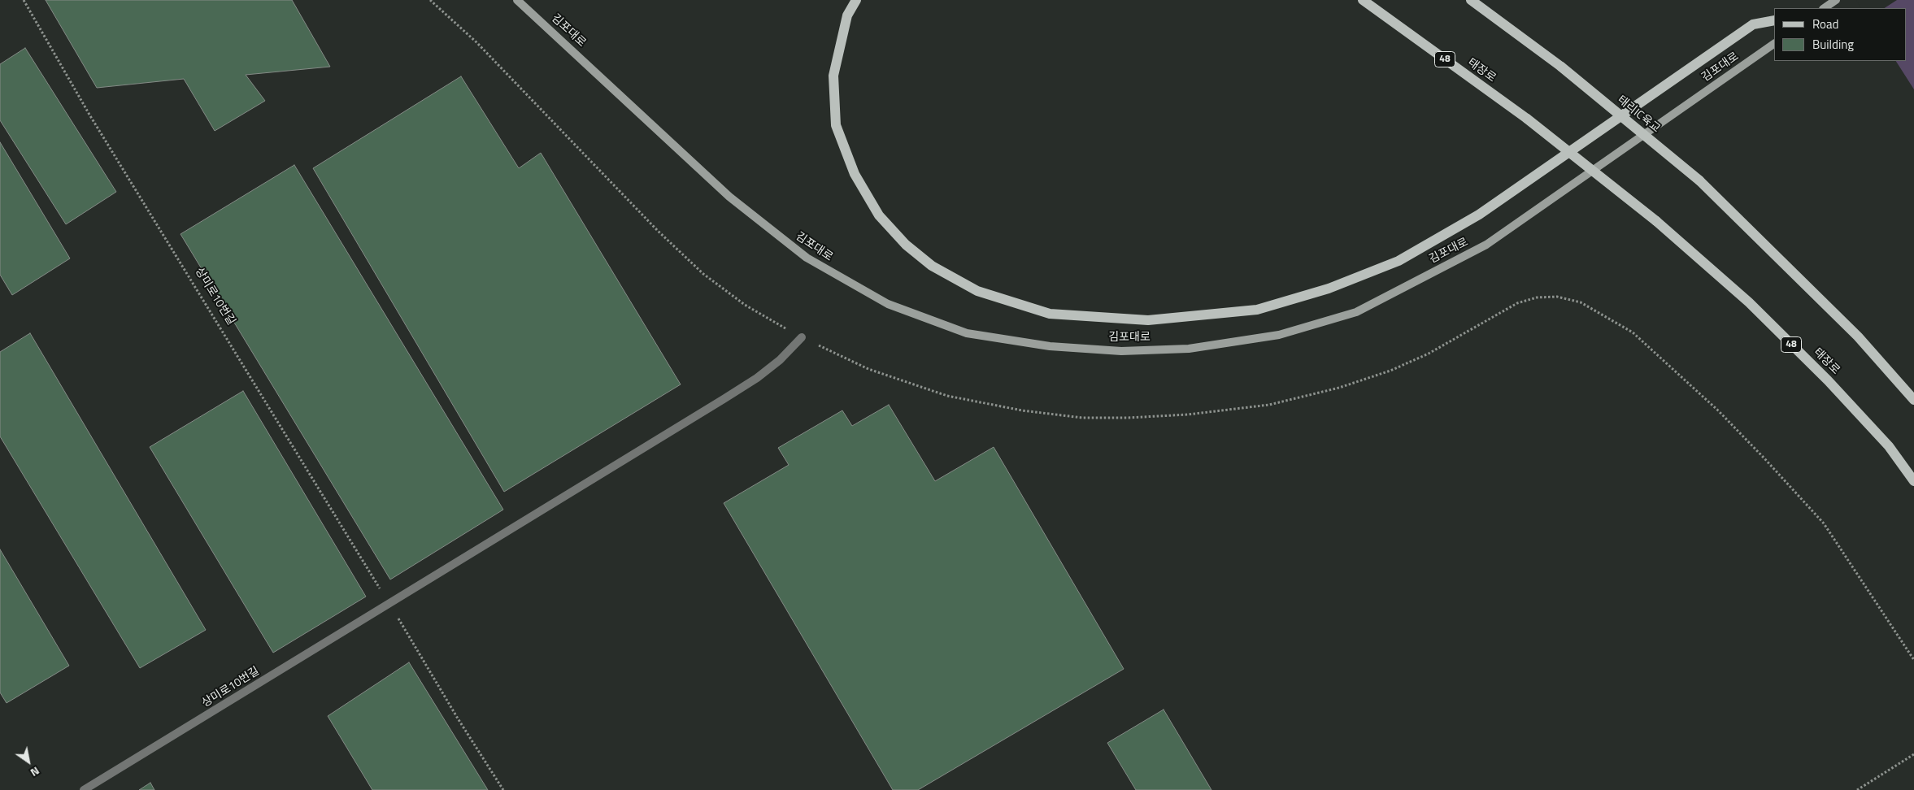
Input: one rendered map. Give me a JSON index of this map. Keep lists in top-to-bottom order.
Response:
{
  "streets": {
    "main road": [
      "김포대로",
      "48",
      "태장로",
      "태리IC육교"
    ],
    "lane": ["상미로10번길"]
  },
  "legend": ["Road", "Building"],
  "north": "bottom right"
}
